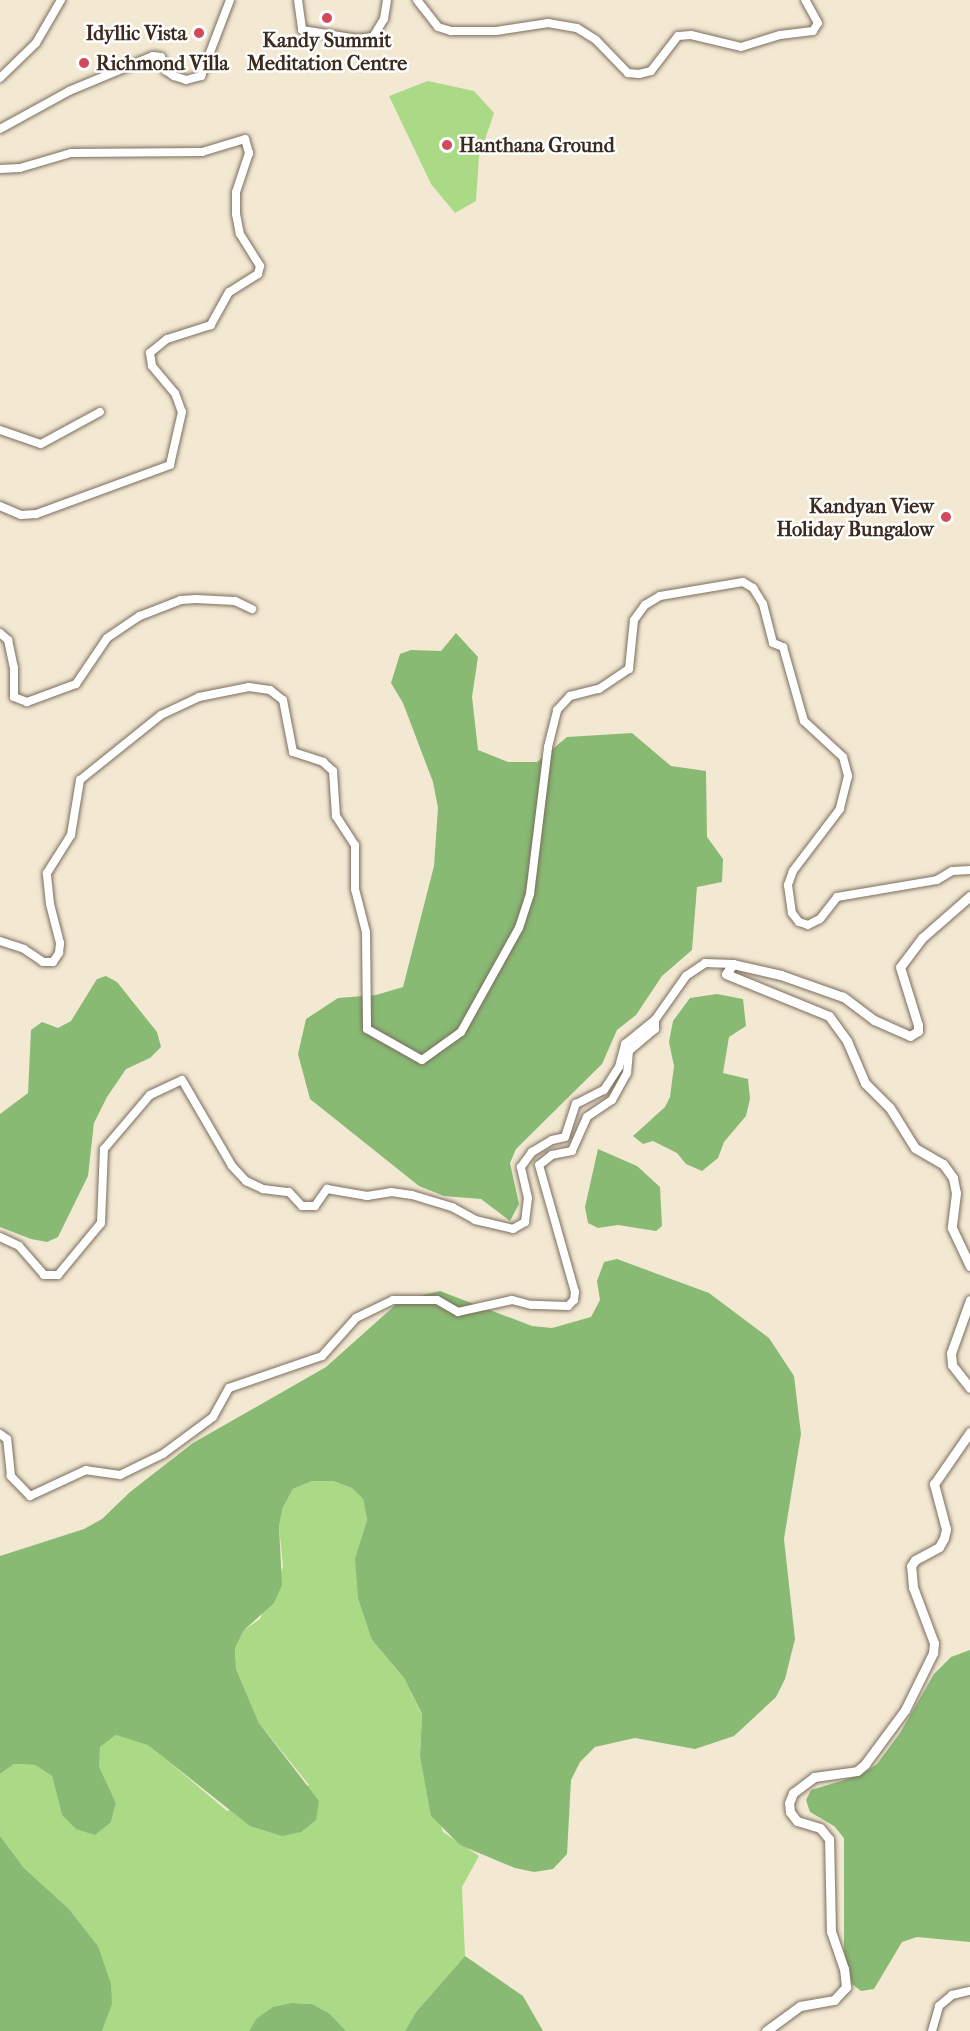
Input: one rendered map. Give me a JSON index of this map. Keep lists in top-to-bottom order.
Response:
{
  "places": [
    "Kandy Summit Meditation Centre",
    "Idyllic Vista",
    "Richmond Villa",
    "Hanthana Ground",
    "Kandyan View Holiday Bungalow"
  ]
}
